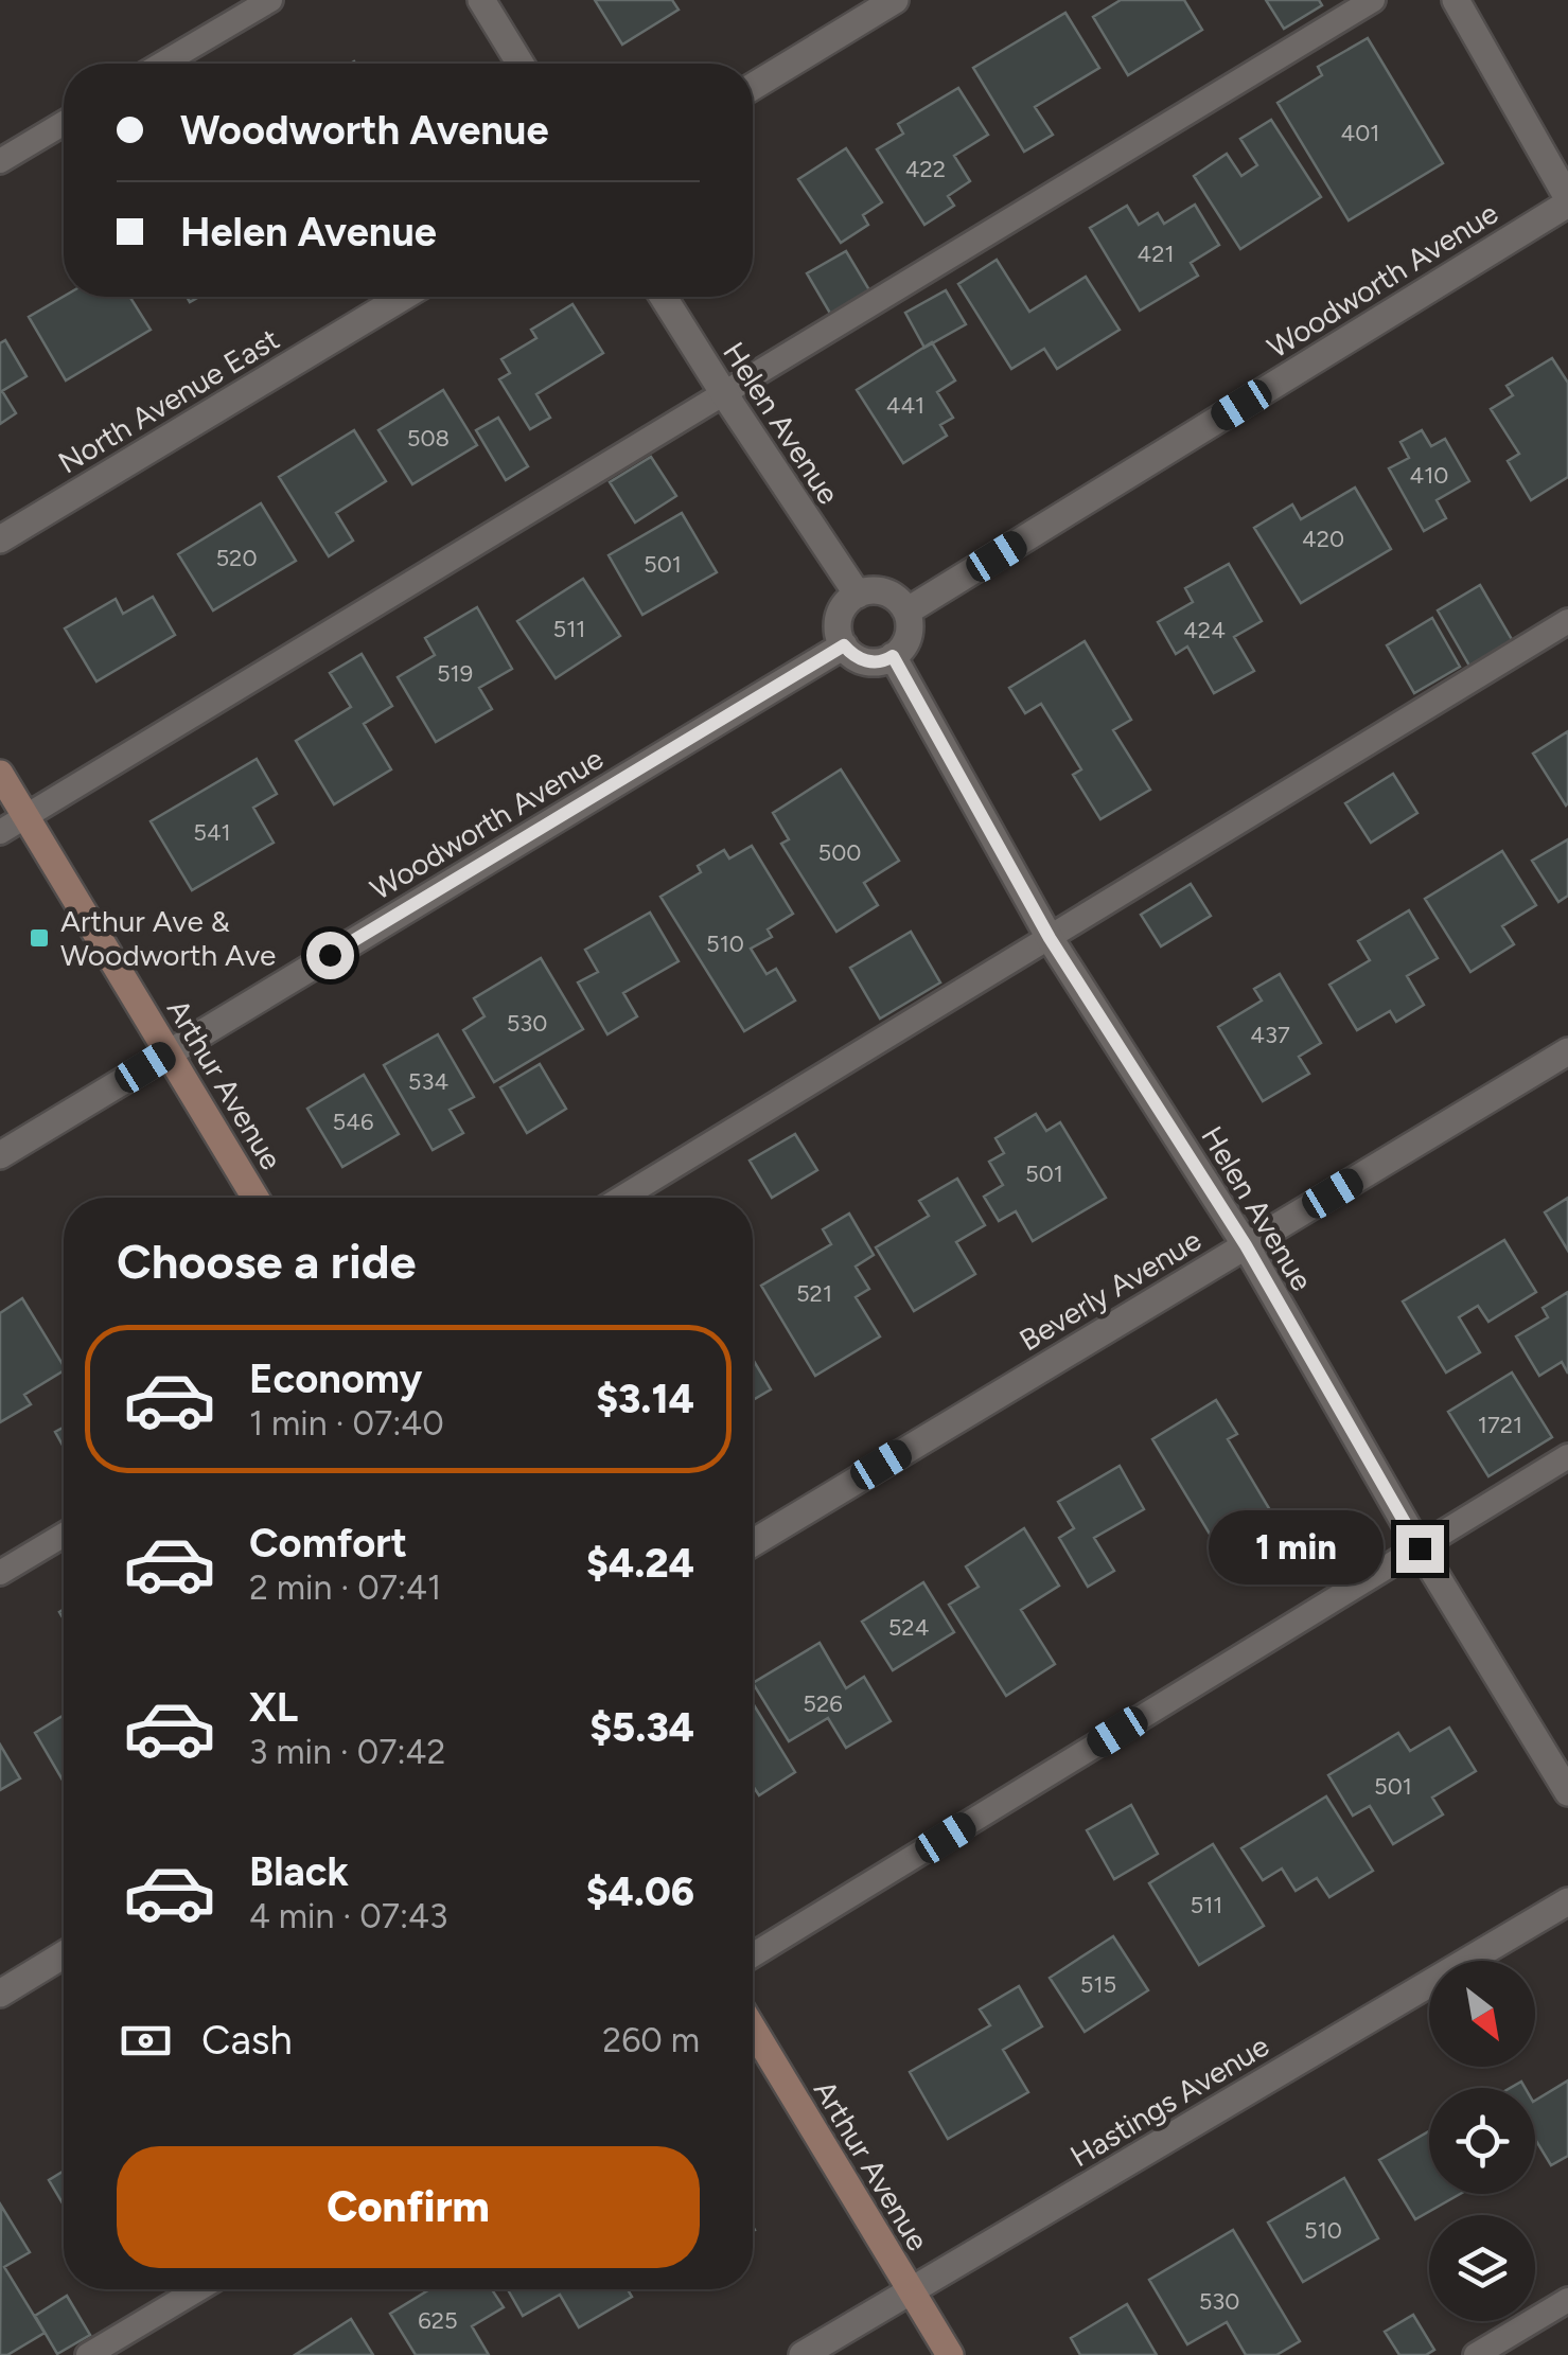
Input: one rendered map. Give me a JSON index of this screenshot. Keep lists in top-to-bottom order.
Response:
{
  "streets": {
    "street": [
      "Woodworth Avenue",
      "North Avenue East",
      "Helen Avenue",
      "Arthur Avenue",
      "Beverly Avenue",
      "Hastings Avenue"
    ]
  },
  "crossings": [
    ["Woodworth Avenue", "Helen Avenue"],
    ["Woodworth Avenue", "Arthur Avenue"],
    ["Helen Avenue", "Beverly Avenue"],
    ["Arthur Avenue", "Hastings Avenue"]
  ],
  "places": {
    "transit": ["Arthur Ave & Woodworth Ave"]
  },
  "house_numbers": [
    "401",
    "422",
    "421",
    "441",
    "508",
    "410",
    "420",
    "520",
    "501",
    "511",
    "424",
    "519",
    "541",
    "500",
    "510",
    "530",
    "437",
    "534",
    "546",
    "501",
    "521",
    "1721",
    "524",
    "526",
    "501",
    "511",
    "515",
    "510",
    "530",
    "625"
  ],
  "north": "bottom right",
  "page": {
    "banner": ["Woodworth Avenue", "Helen Avenue"],
    "heading": "Choose a ride",
    "list": [
      {
        "name": "Economy",
        "note": "1 min · 07:40",
        "value": "$3.14"
      },
      {
        "name": "Comfort",
        "note": "2 min · 07:41",
        "value": "$4.24"
      },
      {
        "name": "XL",
        "note": "3 min · 07:42",
        "value": "$5.34"
      },
      {
        "name": "Black",
        "note": "4 min · 07:43",
        "value": "$4.06"
      }
    ],
    "bubble": "1 min",
    "pay": ["Cash", "260 m"],
    "buttons": "Confirm"
  }
}
